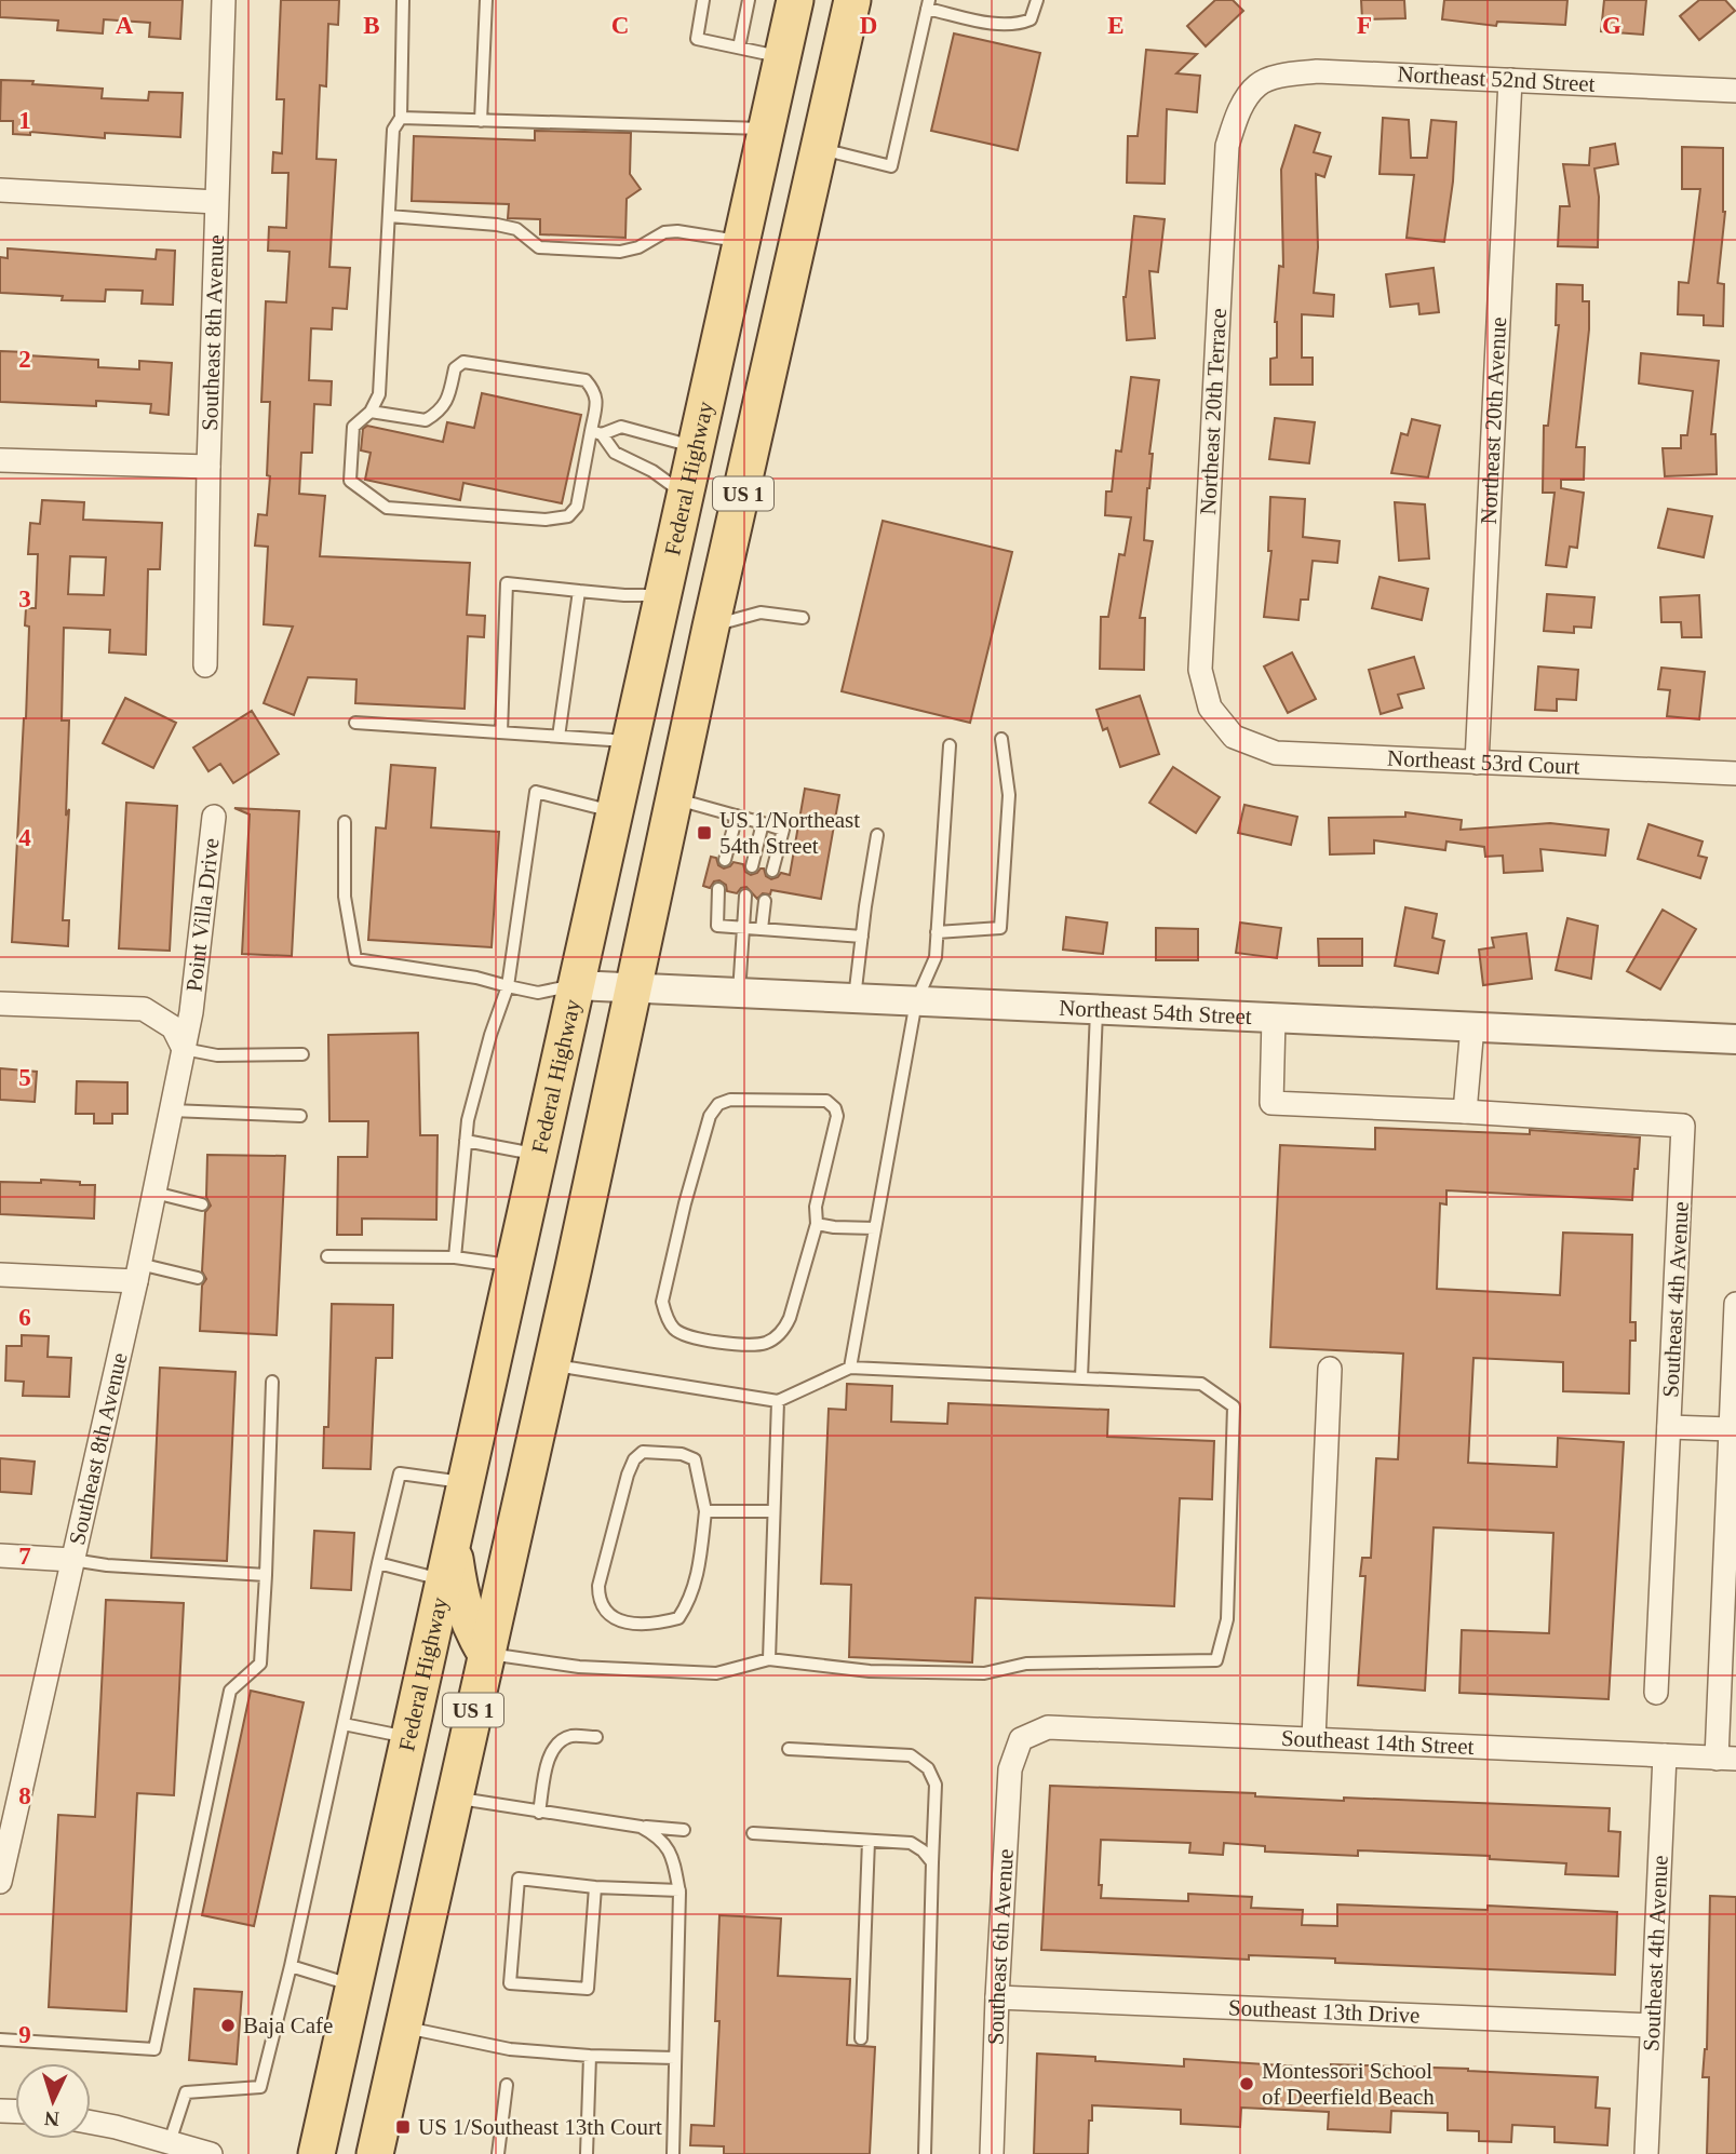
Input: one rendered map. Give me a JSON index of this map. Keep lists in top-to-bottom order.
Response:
{
  "streets": {
    "main road": ["Federal Highway", "US 1"],
    "street": [
      "Northeast 52nd Street",
      "Southeast 8th Avenue",
      "Northeast 20th Terrace",
      "Northeast 20th Avenue",
      "Northeast 53rd Court",
      "Point Villa Drive",
      "Northeast 54th Street",
      "Southeast 4th Avenue",
      "Southeast 14th Street",
      "Southeast 6th Avenue",
      "Southeast 13th Drive"
    ]
  },
  "crossings": [
    ["Northeast 52nd Street", "Northeast 20th Terrace"],
    ["Northeast 52nd Street", "Northeast 20th Avenue"],
    ["Southeast 8th Avenue", "Point Villa Drive"],
    ["Northeast 20th Terrace", "Northeast 53rd Court"],
    ["Northeast 20th Avenue", "Northeast 53rd Court"],
    ["Federal Highway", "Northeast 54th Street"],
    ["US 1", "Northeast 54th Street"],
    ["Southeast 4th Avenue", "Southeast 14th Street"],
    ["Southeast 4th Avenue", "Southeast 13th Drive"],
    ["Southeast 14th Street", "Southeast 6th Avenue"],
    ["Southeast 6th Avenue", "Southeast 13th Drive"]
  ],
  "places": {
    "transit": ["US 1/Northeast 54th Street", "US 1/Southeast 13th Court"],
    "other": ["Baja Cafe", "Montessori School of Deerfield Beach"]
  },
  "north": "bottom",
  "grid": {
    "columns": [
      "A",
      "B",
      "C",
      "D",
      "E",
      "F",
      "G"
    ],
    "rows": [
      "1",
      "2",
      "3",
      "4",
      "5",
      "6",
      "7",
      "8",
      "9"
    ]
  }
}
